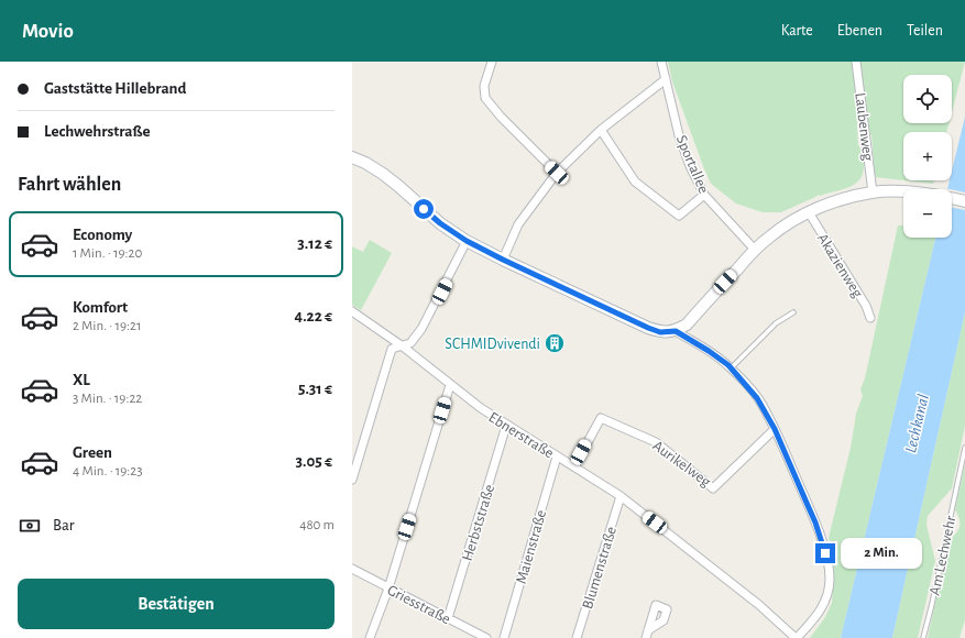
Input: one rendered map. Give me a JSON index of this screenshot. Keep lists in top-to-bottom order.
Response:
{
  "streets": {
    "street": [
      "Laubenweg",
      "Sportallee",
      "Akazienweg",
      "Ebnerstraße",
      "Aurikelweg",
      "Herbststraße",
      "Maienstraße",
      "Blumenstraße",
      "Griesstraße"
    ],
    "lane": ["Am Lechwehr"]
  },
  "crossings": [
    ["Ebnerstraße", "Aurikelweg"],
    ["Ebnerstraße", "Herbststraße"],
    ["Ebnerstraße", "Maienstraße"],
    ["Ebnerstraße", "Blumenstraße"],
    ["Herbststraße", "Griesstraße"]
  ],
  "water": ["Lechkanal"],
  "places": {
    "building": ["SCHMIDvivendi"]
  },
  "page": {
    "header": "Movio",
    "nav": ["Karte", "Ebenen", "Teilen"],
    "banner": ["Gaststätte Hillebrand", "Lechwehrstraße"],
    "map_buttons": ["+", "−"],
    "heading": "Fahrt wählen",
    "list": [
      {
        "name": "Economy",
        "note": "1 Min. · 19:20",
        "value": "3.12 €"
      },
      {
        "name": "Komfort",
        "note": "2 Min. · 19:21",
        "value": "4.22 €"
      },
      {
        "name": "XL",
        "note": "3 Min. · 19:22",
        "value": "5.31 €"
      },
      {
        "name": "Green",
        "note": "4 Min. · 19:23",
        "value": "3.05 €"
      }
    ],
    "pay": ["Bar", "480 m"],
    "bubble": "2 Min.",
    "buttons": "Bestätigen"
  }
}
